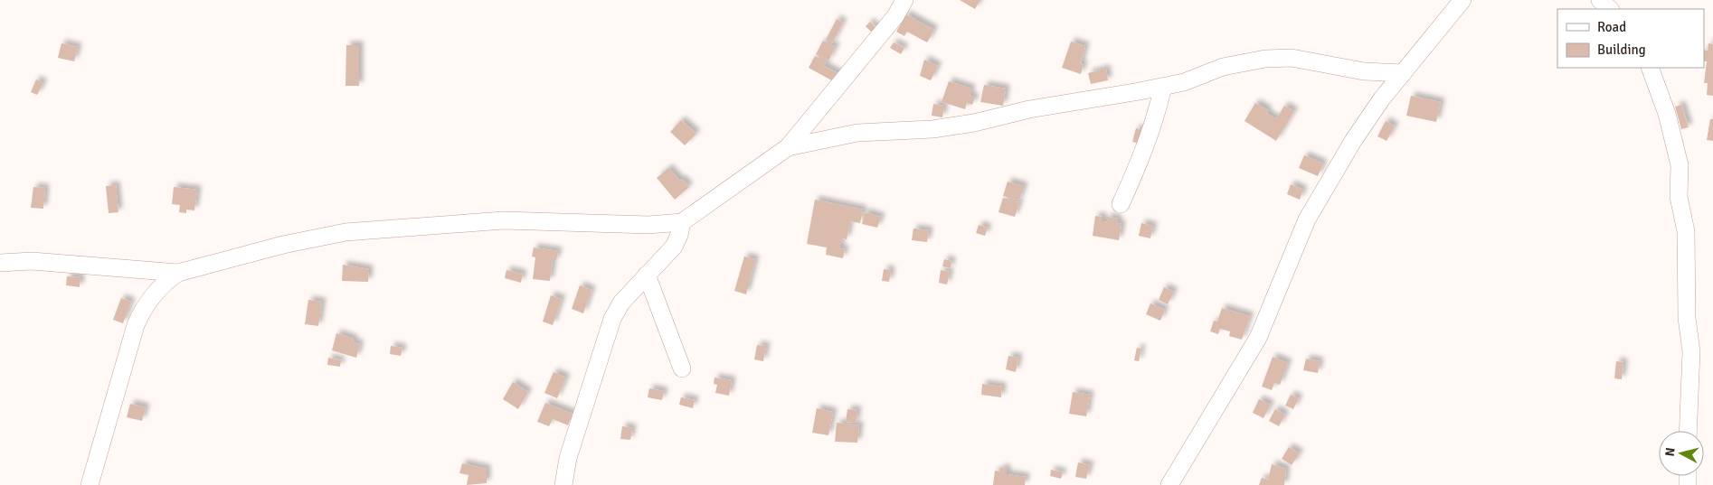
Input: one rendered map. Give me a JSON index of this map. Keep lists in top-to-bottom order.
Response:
{
  "legend": ["Road", "Building"],
  "north": "left"
}
